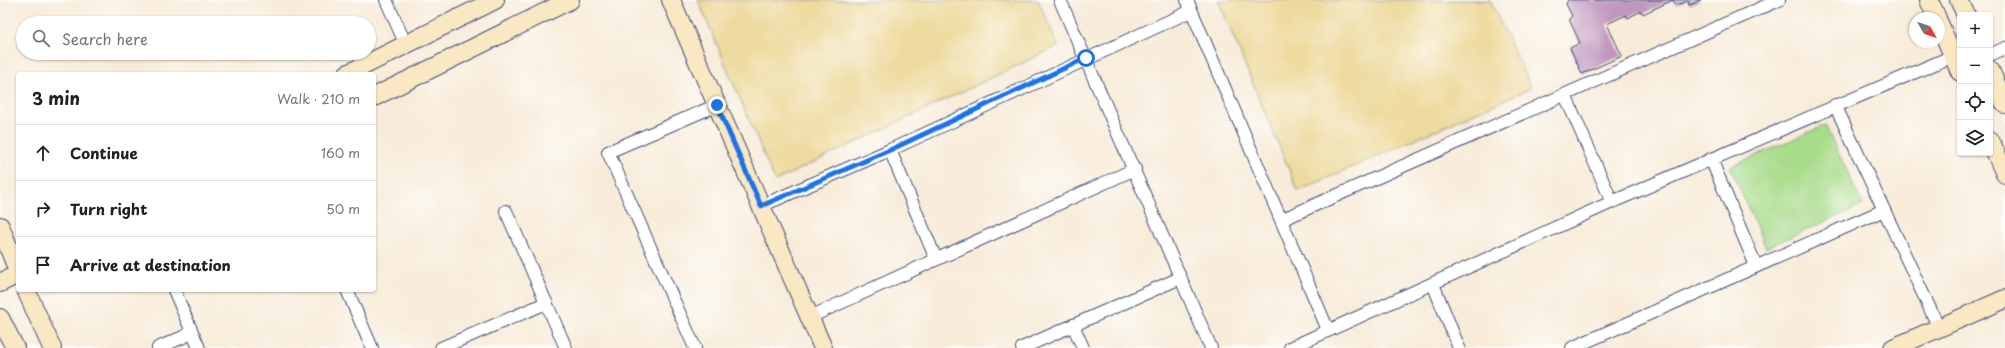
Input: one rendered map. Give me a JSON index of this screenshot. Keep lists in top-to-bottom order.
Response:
{
  "north": "bottom right",
  "page": {
    "map_buttons": ["+", "−"],
    "search": "Search here",
    "heading": ["3 min", "Walk · 210 m"],
    "list": [
      ["Continue", "160 m"],
      ["Turn right", "50 m"],
      "Arrive at destination"
    ]
  }
}
